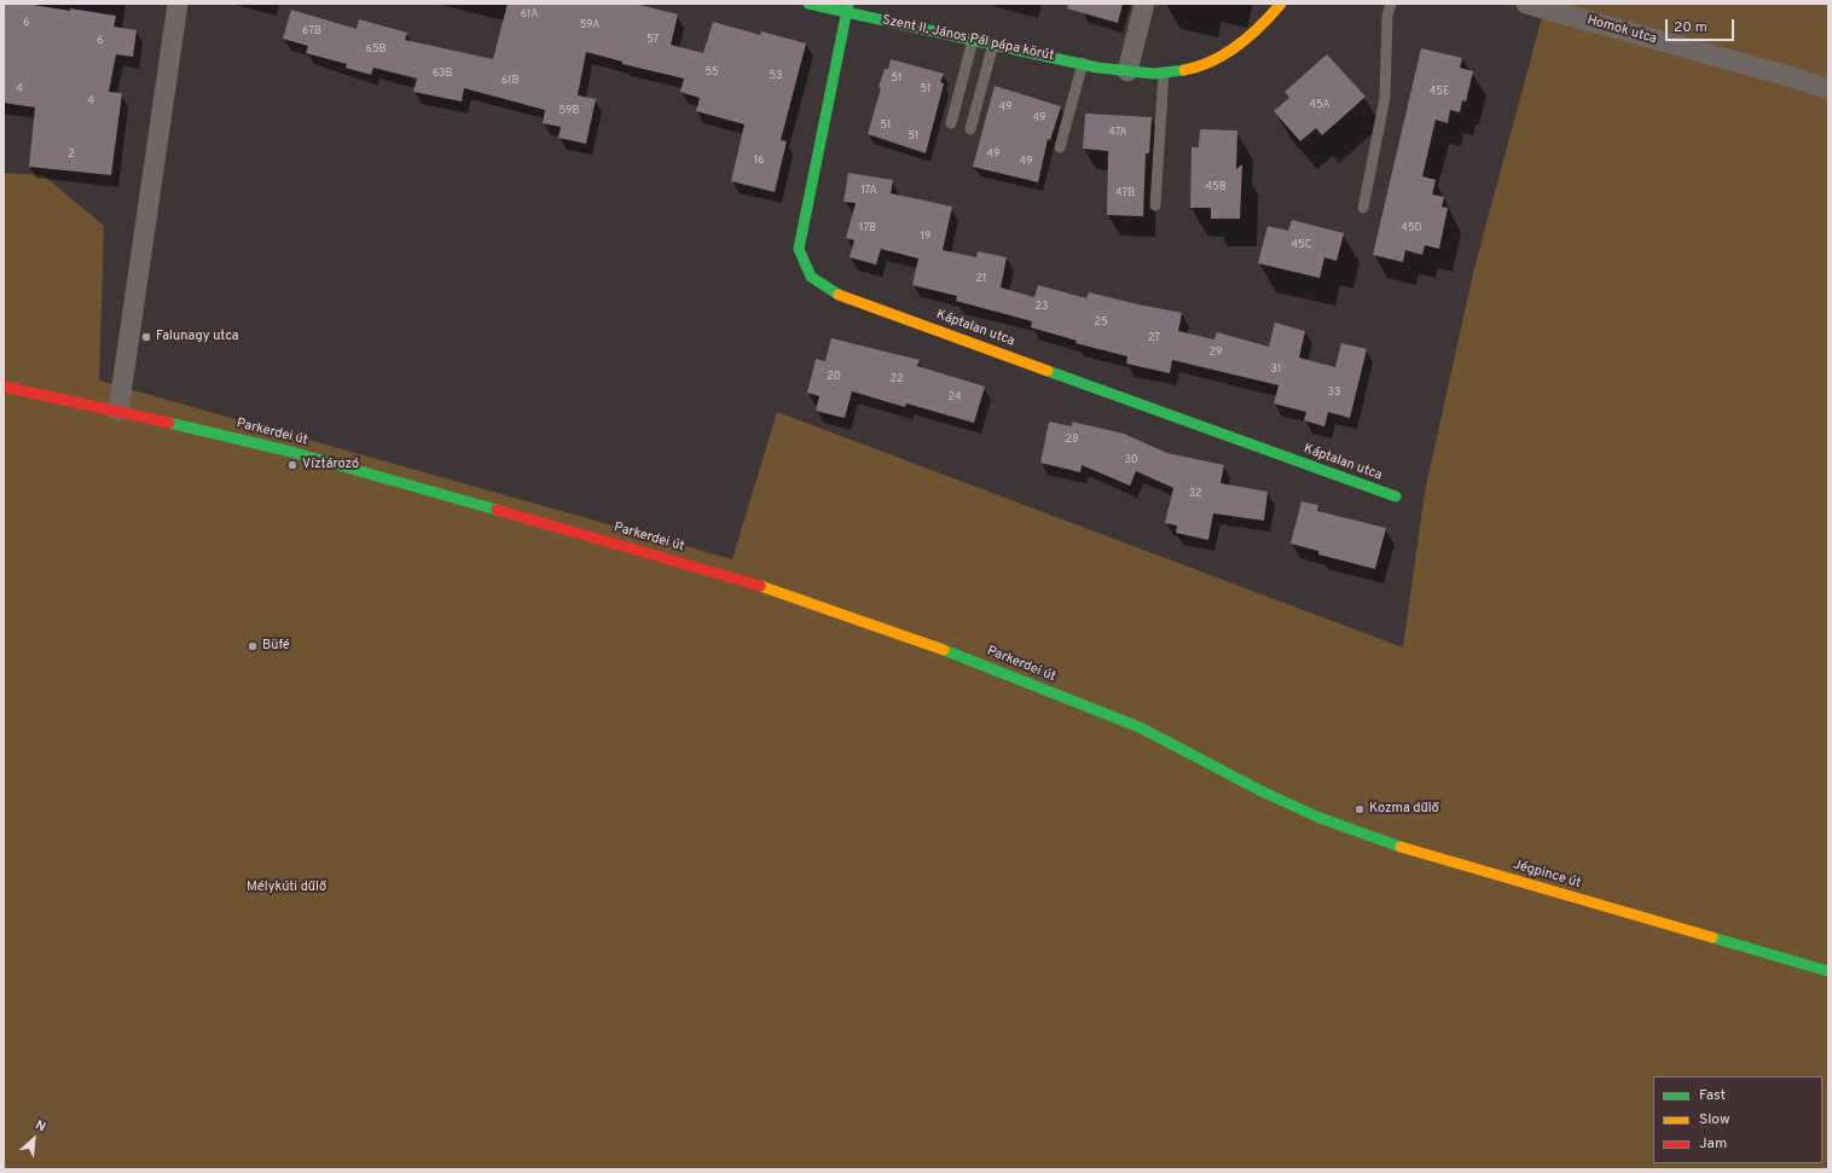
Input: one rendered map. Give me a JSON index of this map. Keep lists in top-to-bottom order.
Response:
{
  "streets": {
    "street": [
      "Homok utca",
      "Szent II. János Pál pápa körút",
      "Káptalan utca",
      "Parkerdei út",
      "Jégpince út"
    ]
  },
  "crossings": [
    ["Szent II. János Pál pápa körút", "Káptalan utca"],
    ["Parkerdei út", "Jégpince út"]
  ],
  "parks": ["Mélykúti dűlő"],
  "places": [
    "Falunagy utca",
    "Víztározó",
    "Büfé",
    "Kozma dűlő"
  ],
  "house_numbers": [
    "61A",
    "6",
    "59A",
    "67B",
    "57",
    "6",
    "65B",
    "55",
    "63B",
    "53",
    "51",
    "61B",
    "4",
    "51",
    "45E",
    "4",
    "45A",
    "49",
    "59B",
    "49",
    "51",
    "47A",
    "51",
    "2",
    "49",
    "16",
    "49",
    "45B",
    "17A",
    "47B",
    "17B",
    "45D",
    "19",
    "45C",
    "21",
    "23",
    "25",
    "27",
    "29",
    "31",
    "20",
    "22",
    "33",
    "24",
    "28",
    "30",
    "32"
  ],
  "legend": ["Fast", "Slow", "Jam"],
  "scale_bar": "20 m",
  "north": "top right"
}
